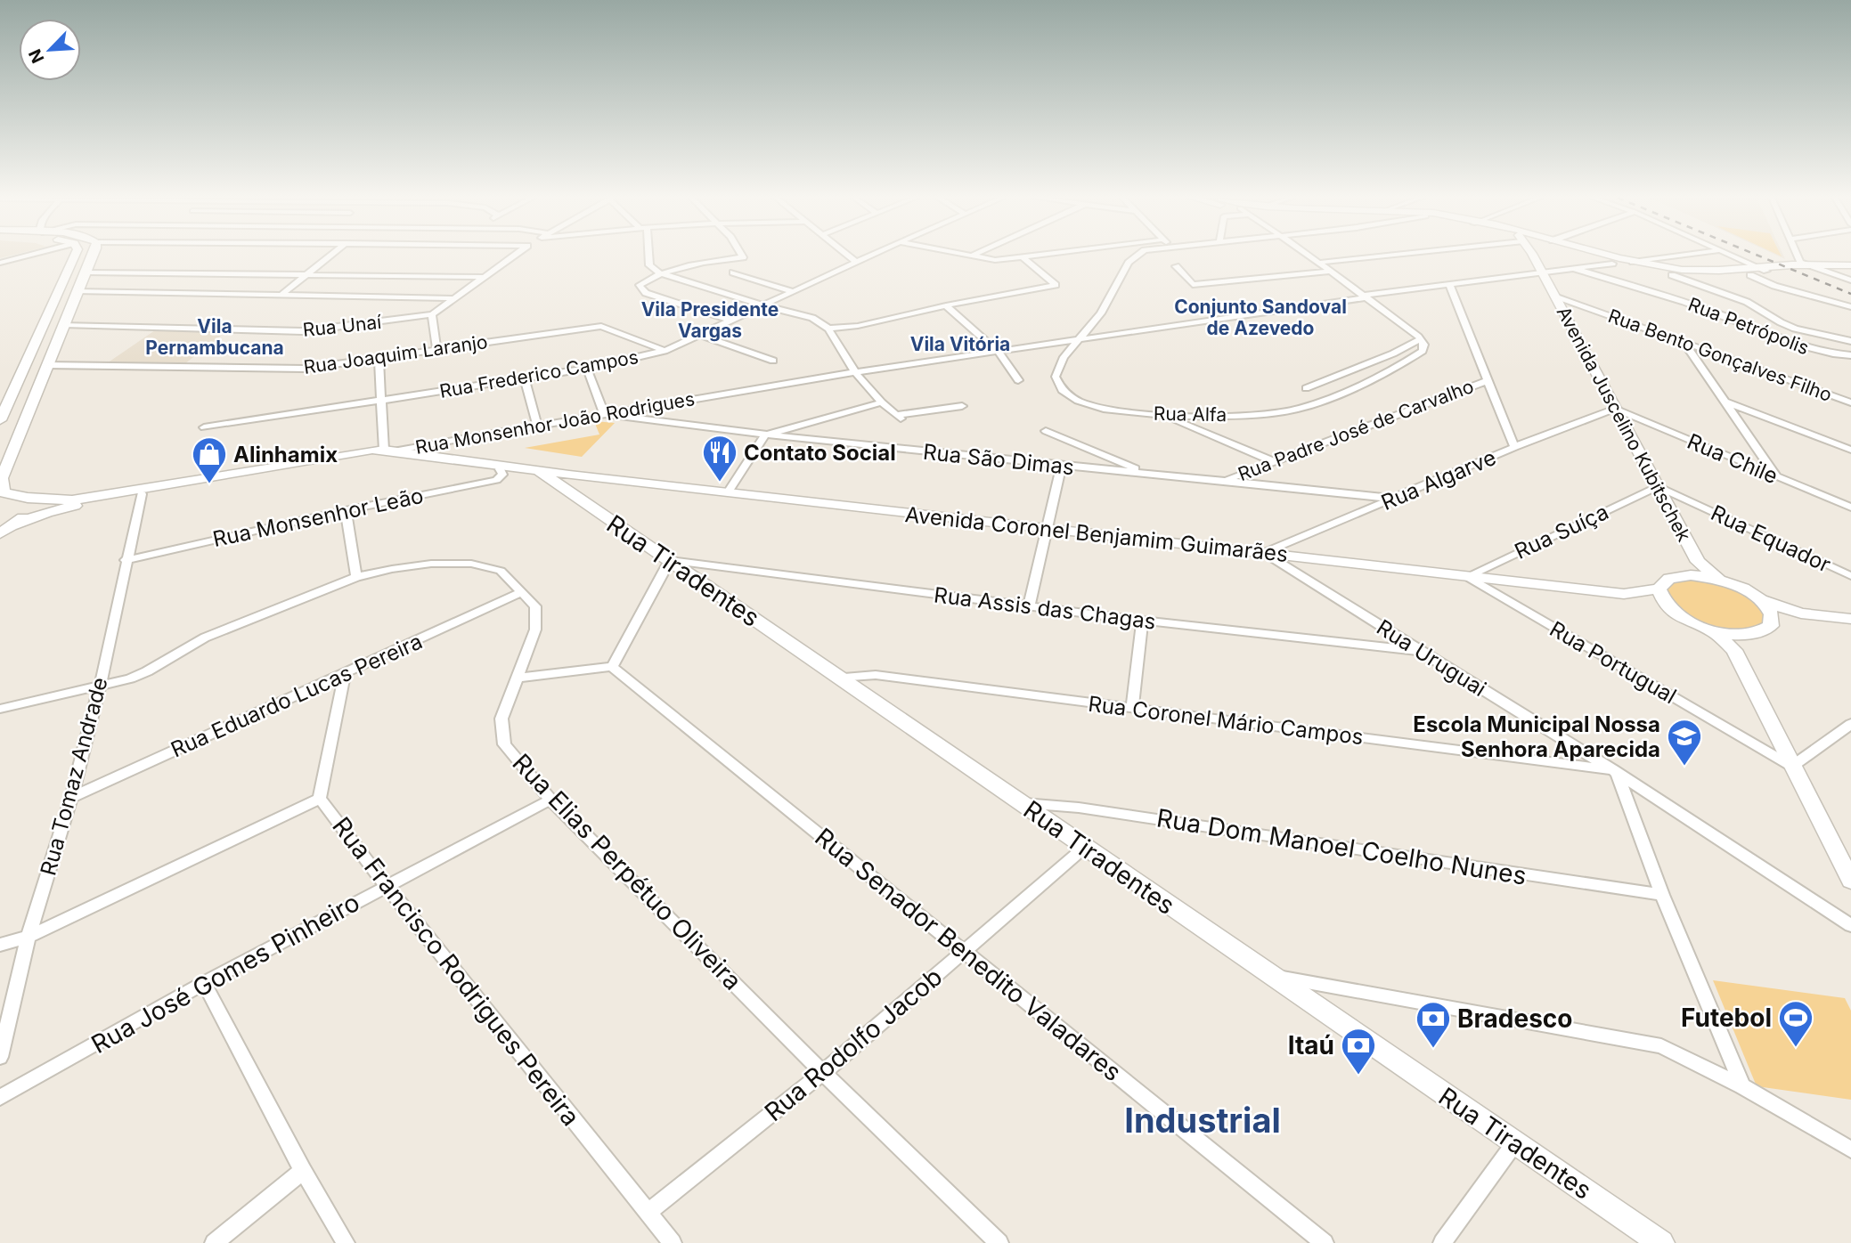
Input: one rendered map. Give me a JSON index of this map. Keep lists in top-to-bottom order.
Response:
{
  "streets": {
    "street": [
      "Rua Unaí",
      "Rua Petrópolis",
      "Rua Joaquim Laranjo",
      "Rua Bento Gonçalves Filho",
      "Rua Frederico Campos",
      "Rua Alfa",
      "Rua Monsenhor João Rodrigues",
      "Avenida Juscelino Kubitschek",
      "Rua Padre José de Carvalho",
      "Rua Chile",
      "Rua São Dimas",
      "Rua Algarve",
      "Rua Monsenhor Leão",
      "Rua Suíça",
      "Avenida Coronel Benjamim Guimarães",
      "Rua Equador",
      "Rua Tiradentes",
      "Rua Assis das Chagas",
      "Rua Uruguai",
      "Rua Portugual",
      "Rua Eduardo Lucas Pereira",
      "Rua Coronel Mário Campos",
      "Rua Tomaz Andrade",
      "Rua Dom Manoel Coelho Nunes",
      "Rua Elias Perpétuo Oliveira",
      "Rua Senador Benedito Valadares",
      "Rua Francisco Rodrigues Pereira",
      "Rua José Gomes Pinheiro",
      "Rua Rodolfo Jacob"
    ]
  },
  "crossings": [
    ["Rua Petrópolis", "Rua Monsenhor João Rodrigues"],
    ["Rua Joaquim Laranjo", "Rua Frederico Campos"],
    ["Rua Bento Gonçalves Filho", "Avenida Juscelino Kubitschek"],
    ["Rua Alfa", "Rua Monsenhor João Rodrigues"],
    ["Rua Monsenhor João Rodrigues", "Avenida Juscelino Kubitschek"],
    ["Rua Monsenhor João Rodrigues", "Rua São Dimas"],
    ["Rua Monsenhor João Rodrigues", "Avenida Coronel Benjamim Guimarães"],
    ["Avenida Juscelino Kubitschek", "Rua Chile"],
    ["Avenida Juscelino Kubitschek", "Rua Algarve"],
    ["Avenida Juscelino Kubitschek", "Rua Suíça"],
    ["Avenida Juscelino Kubitschek", "Avenida Coronel Benjamim Guimarães"],
    ["Avenida Juscelino Kubitschek", "Rua Equador"],
    ["Rua Padre José de Carvalho", "Rua São Dimas"],
    ["Rua Chile", "Rua Algarve"],
    ["Rua São Dimas", "Rua Algarve"],
    ["Rua Algarve", "Avenida Coronel Benjamim Guimarães"],
    ["Rua Algarve", "Rua Uruguai"],
    ["Rua Monsenhor Leão", "Avenida Coronel Benjamim Guimarães"],
    ["Rua Monsenhor Leão", "Rua Tomaz Andrade"],
    ["Rua Suíça", "Avenida Coronel Benjamim Guimarães"],
    ["Rua Suíça", "Rua Equador"],
    ["Rua Suíça", "Rua Portugual"],
    ["Avenida Coronel Benjamim Guimarães", "Rua Tiradentes"],
    ["Avenida Coronel Benjamim Guimarães", "Rua Uruguai"],
    ["Avenida Coronel Benjamim Guimarães", "Rua Portugual"],
    ["Rua Tiradentes", "Rua Assis das Chagas"],
    ["Rua Tiradentes", "Rua Coronel Mário Campos"],
    ["Rua Tiradentes", "Rua Dom Manoel Coelho Nunes"],
    ["Rua Tiradentes", "Rua Rodolfo Jacob"],
    ["Rua Assis das Chagas", "Rua Uruguai"],
    ["Rua Uruguai", "Rua Coronel Mário Campos"],
    ["Rua Eduardo Lucas Pereira", "Rua Tomaz Andrade"],
    ["Rua Eduardo Lucas Pereira", "Rua Elias Perpétuo Oliveira"],
    ["Rua Eduardo Lucas Pereira", "Rua Francisco Rodrigues Pereira"],
    ["Rua Tomaz Andrade", "Rua Elias Perpétuo Oliveira"],
    ["Rua Elias Perpétuo Oliveira", "Rua José Gomes Pinheiro"],
    ["Rua Elias Perpétuo Oliveira", "Rua Rodolfo Jacob"],
    ["Rua Senador Benedito Valadares", "Rua Rodolfo Jacob"],
    ["Rua Francisco Rodrigues Pereira", "Rua José Gomes Pinheiro"],
    ["Rua Francisco Rodrigues Pereira", "Rua Rodolfo Jacob"]
  ],
  "districts": [
    "Conjunto Sandoval de Azevedo",
    "Vila Presidente Vargas",
    "Vila Pernambucana",
    "Vila Vitória",
    "Industrial"
  ],
  "places": {
    "restaurant": ["Contato Social"],
    "shop": ["Alinhamix"],
    "school or university": ["Escola Municipal Nossa Senhora Aparecida"],
    "sports": ["Futebol"],
    "bank": ["Bradesco", "Itaú"]
  },
  "north": "bottom left"
}
